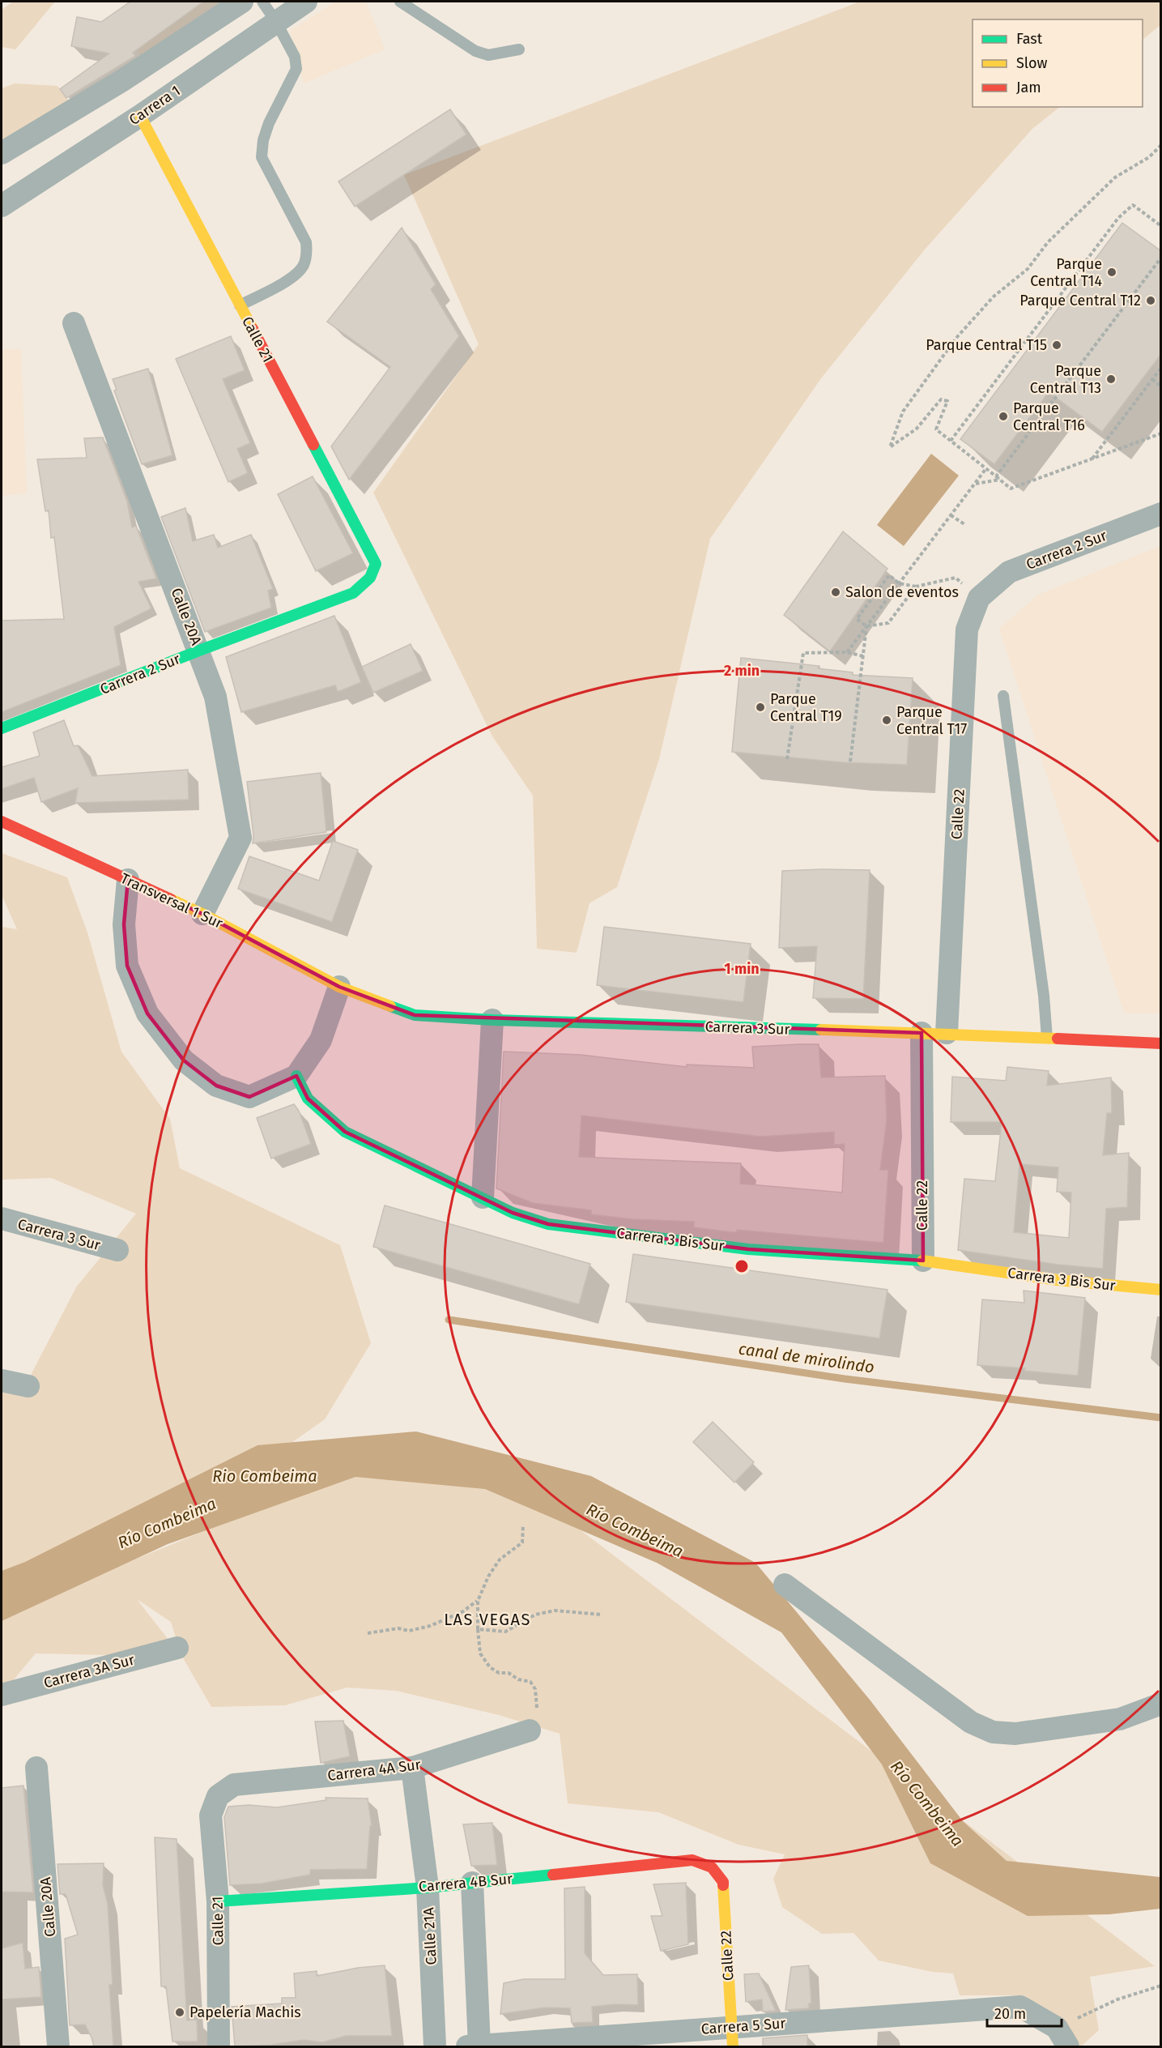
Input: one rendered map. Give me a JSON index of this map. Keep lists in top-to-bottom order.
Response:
{
  "streets": {
    "street": [
      "Carrera 1",
      "Calle 21",
      "Carrera 2 Sur",
      "Calle 20A",
      "Calle 22",
      "Transversal 1 Sur",
      "Carrera 3 Sur",
      "Carrera 3 Bis Sur",
      "Carrera 3A Sur",
      "Carrera 4A Sur",
      "Carrera 4B Sur",
      "Calle 21A",
      "Carrera 5 Sur"
    ]
  },
  "crossings": [
    ["Carrera 1", "Calle 21"],
    ["Calle 21", "Carrera 2 Sur"],
    ["Calle 21", "Carrera 4A Sur"],
    ["Calle 21", "Carrera 4B Sur"],
    ["Carrera 2 Sur", "Calle 20A"],
    ["Carrera 2 Sur", "Calle 22"],
    ["Calle 20A", "Transversal 1 Sur"],
    ["Calle 22", "Carrera 3 Sur"],
    ["Calle 22", "Carrera 3 Bis Sur"],
    ["Calle 22", "Carrera 4B Sur"],
    ["Calle 22", "Carrera 5 Sur"],
    ["Transversal 1 Sur", "Carrera 3 Sur"],
    ["Carrera 4A Sur", "Calle 21A"],
    ["Carrera 4B Sur", "Calle 21A"]
  ],
  "districts": ["LAS VEGAS"],
  "water": ["canal de mirolindo", "Rio Combeima", "Río Combeima"],
  "places": [
    "Parque Central T14",
    "Parque Central T12",
    "Parque Central T15",
    "Parque Central T13",
    "Parque Central T16",
    "Salon de eventos",
    "Parque Central T19",
    "Parque Central T17",
    "Papelería Machis"
  ],
  "legend": ["Fast", "Slow", "Jam"],
  "scale_bar": "20 m",
  "rings": ["2 min", "1 min"]
}
